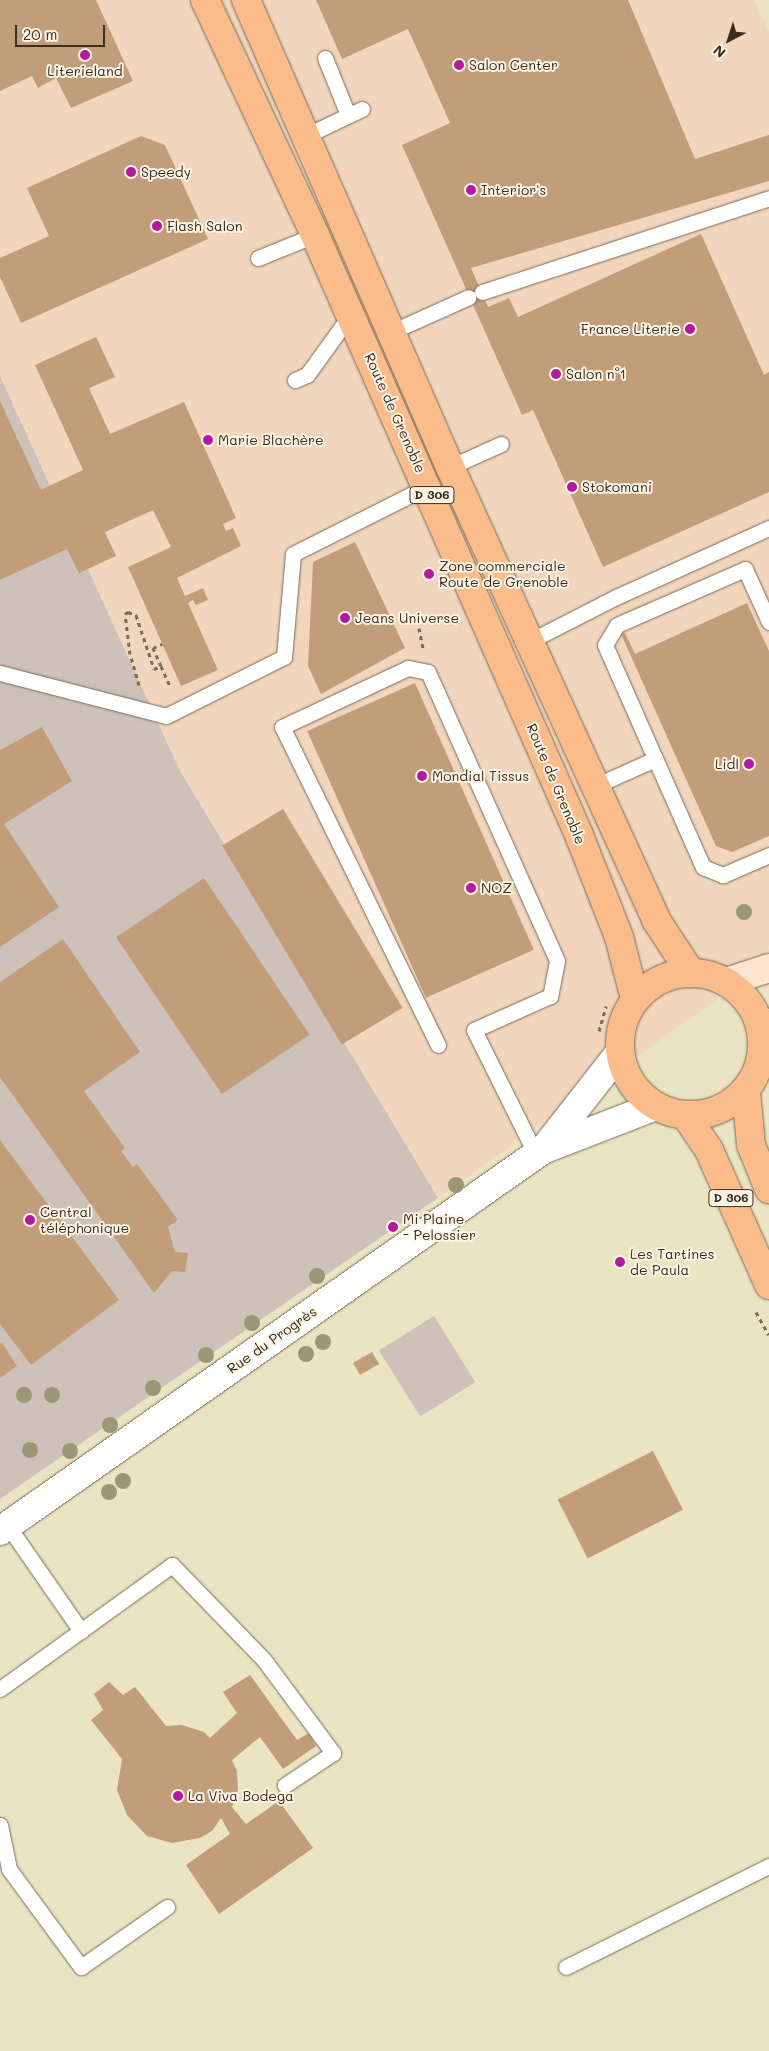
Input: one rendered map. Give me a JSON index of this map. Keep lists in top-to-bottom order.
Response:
{
  "streets": {
    "main road": ["Route de Grenoble", "D 306"],
    "street": ["Rue du Progrès"]
  },
  "crossings": [
    ["Route de Grenoble", "D 306"],
    ["Route de Grenoble", "Rue du Progrès"],
    ["D 306", "Rue du Progrès"]
  ],
  "places": [
    "Literieland",
    "Salon Center",
    "Speedy",
    "Interior's",
    "Flash Salon",
    "France Literie",
    "Salon n°1",
    "Marie Blachère",
    "Stokomani",
    "Zone commerciale Route de Grenoble",
    "Jeans Universe",
    "Lidl",
    "Mondial Tissus",
    "NOZ",
    "Central téléphonique",
    "Mi Plaine - Pelossier",
    "Les Tartines de Paula",
    "La Viva Bodega"
  ],
  "scale_bar": "20 m",
  "north": "bottom left"
}
